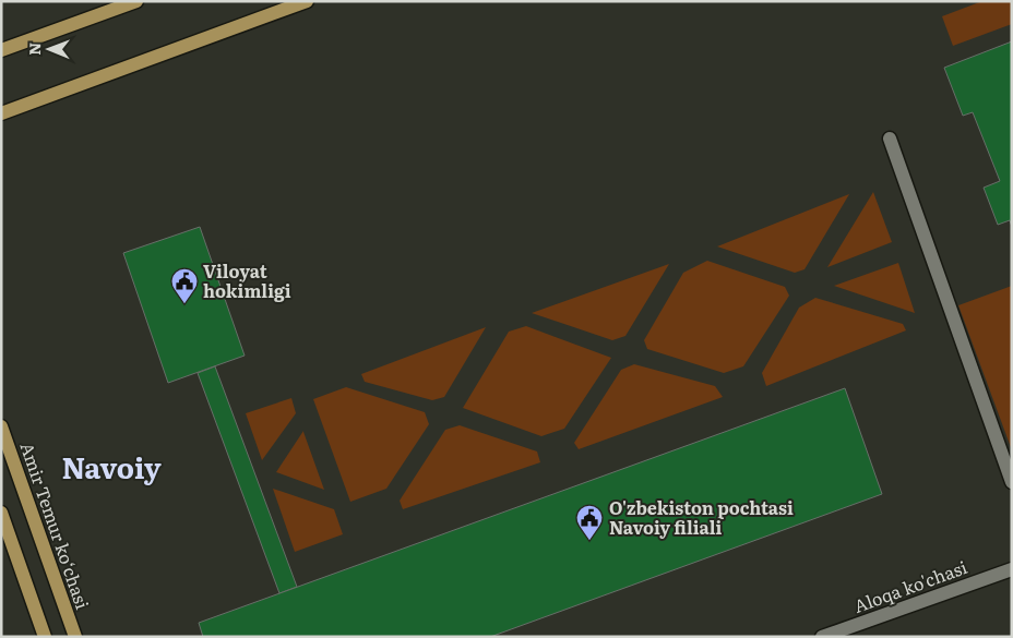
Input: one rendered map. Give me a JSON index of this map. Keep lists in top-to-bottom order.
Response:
{
  "streets": {
    "main road": ["Amir Temur ko‘chasi"],
    "street": ["Aloqa ko'chasi"]
  },
  "districts": ["Navoiy"],
  "places": {
    "public building": ["Viloyat hokimligi", "O'zbekiston pochtasi Navoiy filiali"]
  },
  "north": "left"
}
